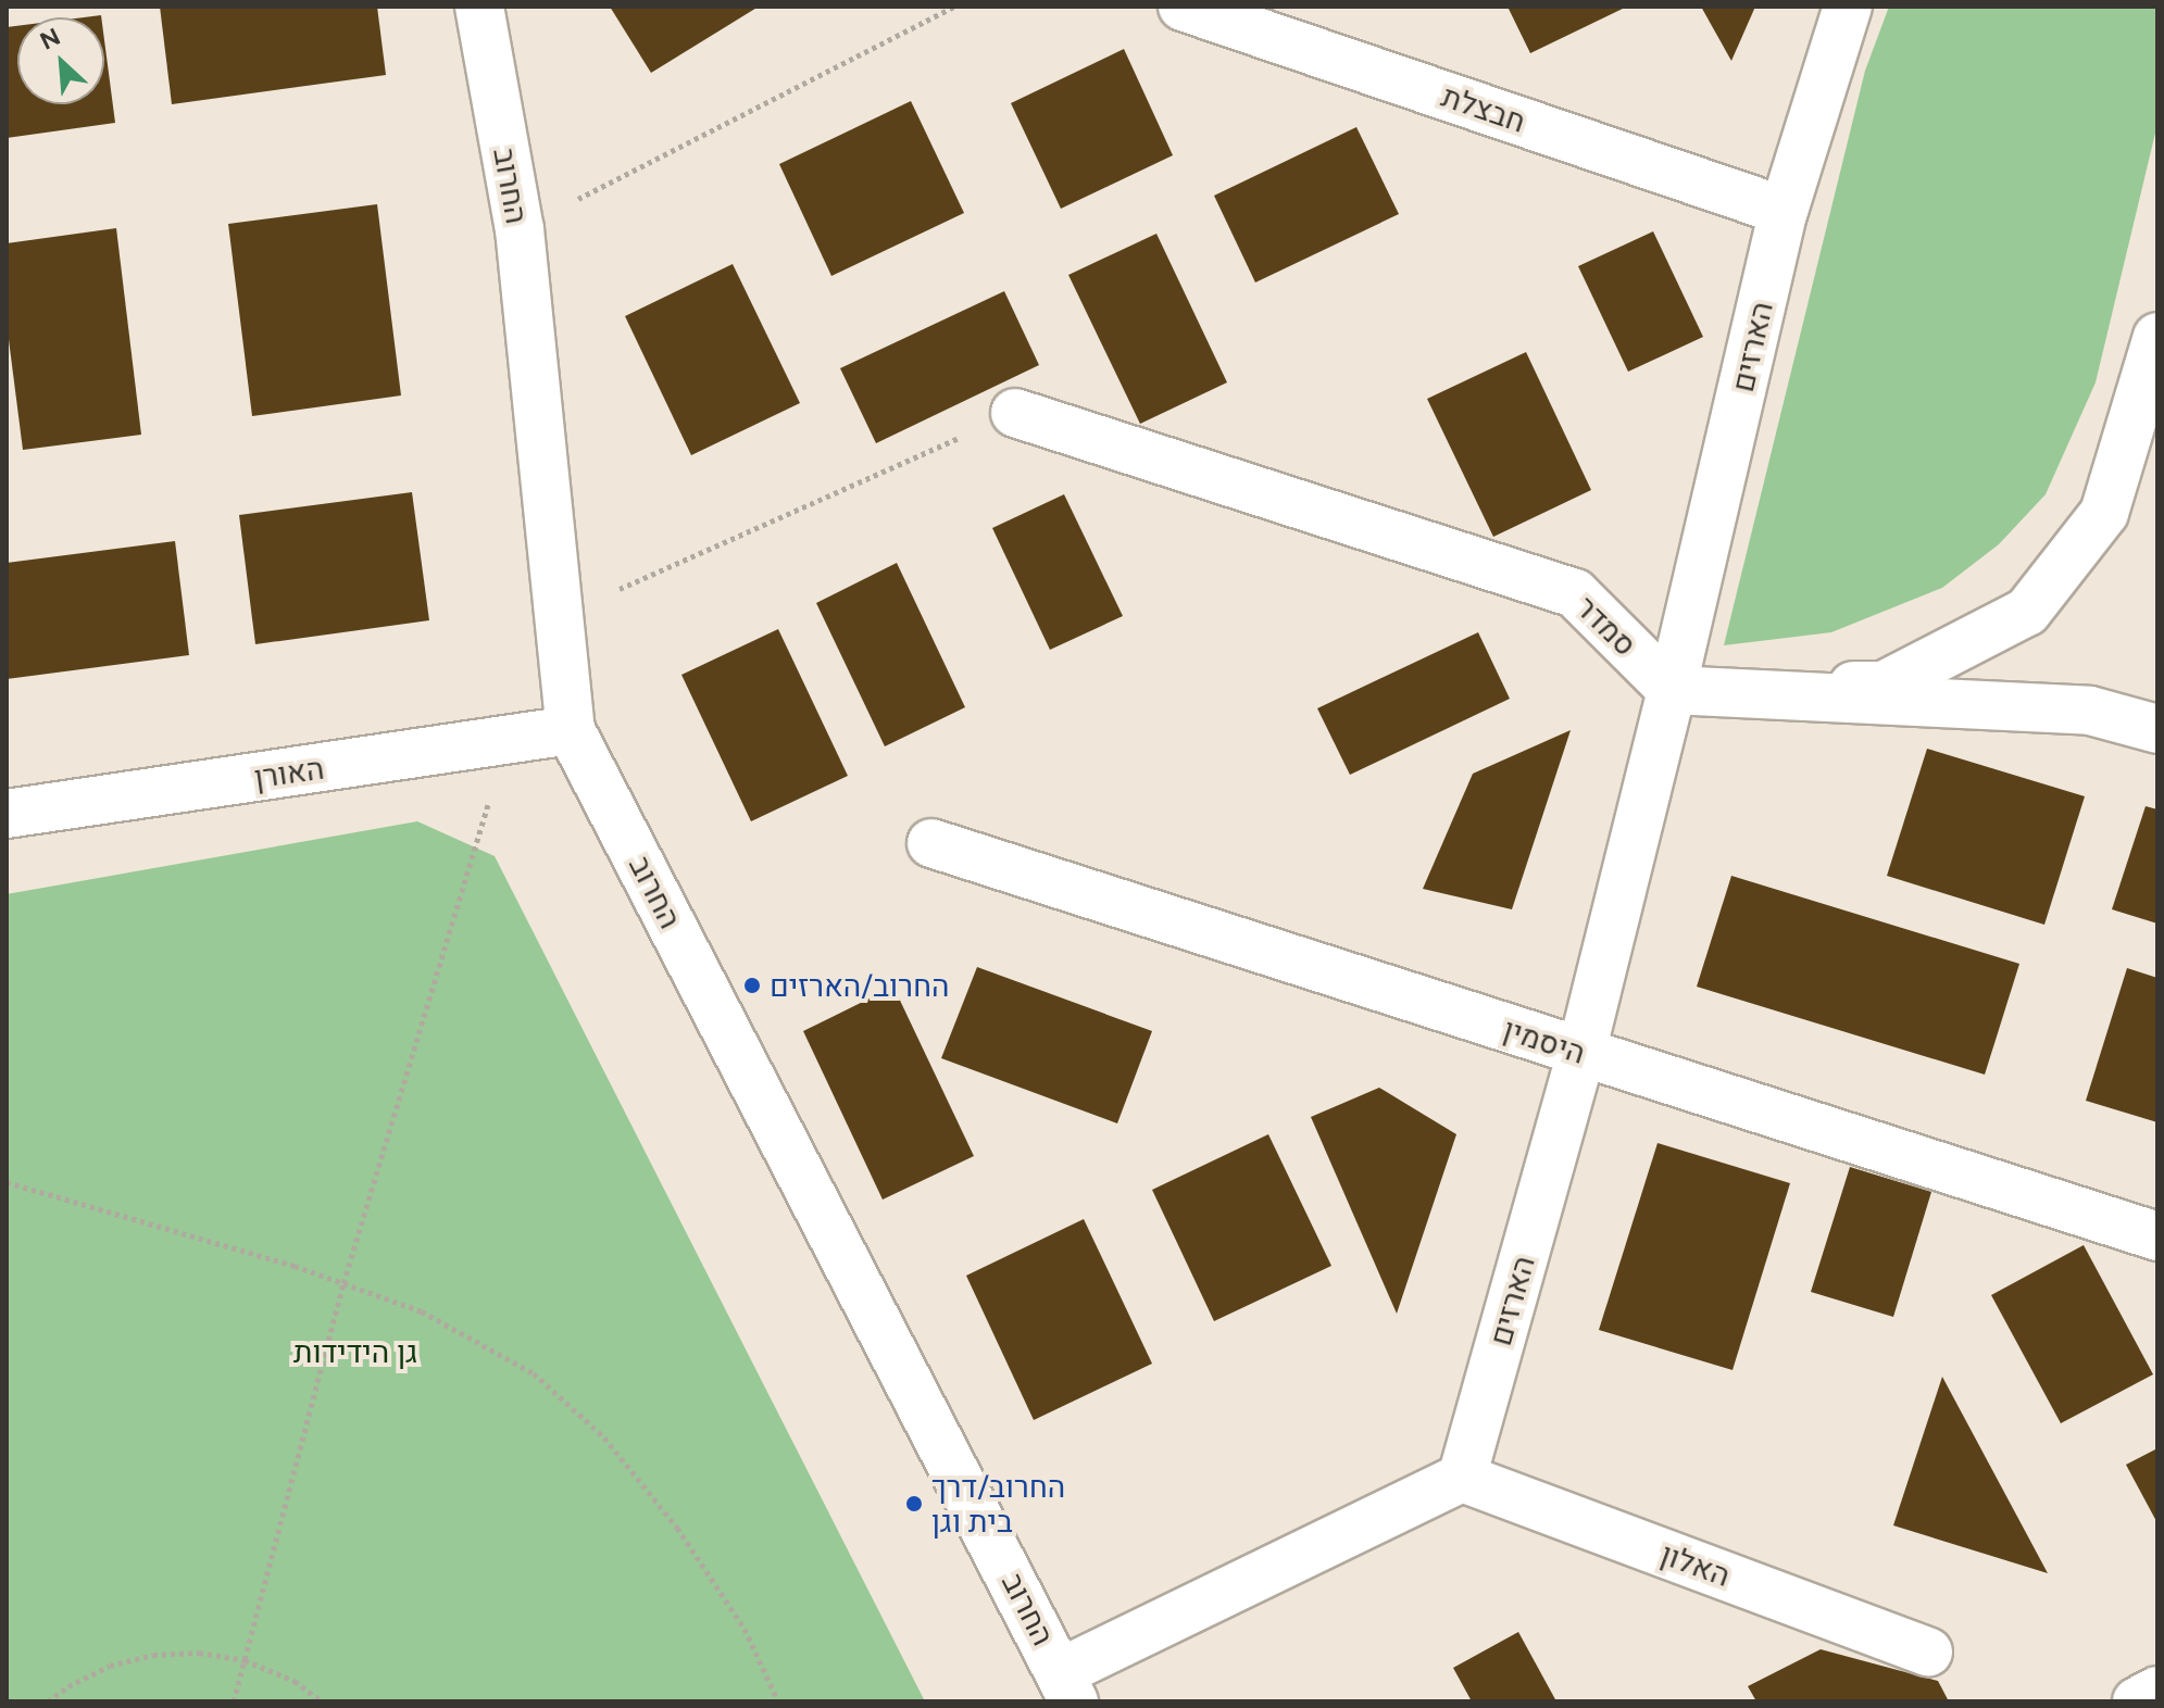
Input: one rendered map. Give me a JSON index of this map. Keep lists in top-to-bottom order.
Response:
{
  "streets": {
    "street": [
      "חבצלת",
      "החרוב",
      "הארזים",
      "סמדר",
      "האורן",
      "היסמין",
      "האלון"
    ]
  },
  "crossings": [
    ["חבצלת", "הארזים"],
    ["החרוב", "האורן"],
    ["הארזים", "סמדר"],
    ["הארזים", "היסמין"],
    ["הארזים", "האלון"]
  ],
  "parks": ["גן הידידות"],
  "places": ["החרוב/הארזים", "החרוב/דרך בית וגן"],
  "north": "top left"
}
